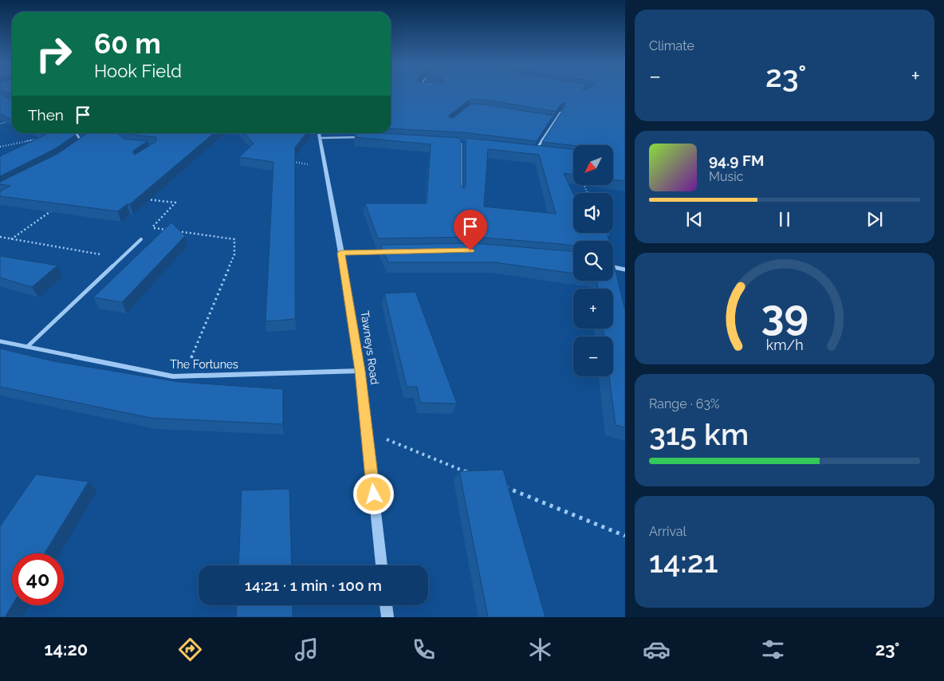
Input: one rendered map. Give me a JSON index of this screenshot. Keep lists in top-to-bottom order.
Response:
{
  "streets": {
    "street": ["Tawneys Road", "The Fortunes"]
  },
  "crossings": [
    ["Tawneys Road", "The Fortunes"]
  ],
  "north": "bottom left",
  "page": {
    "tile": [
      "Climate",
      ["Range · 63%", "315 km"],
      ["Arrival", "14:21"]
    ],
    "turn": ["60 m", "Hook Field"],
    "heat": ["−", "23°", "+"],
    "then": "Then",
    "song": ["94.9 FM", "Music"],
    "map_buttons": ["+", "−"],
    "limit": "40",
    "trip": "14:21 · 1 min · 100 m",
    "tabs": ["14:20", "23°"],
    "gauge": ["39", "km/h"]
  }
}
